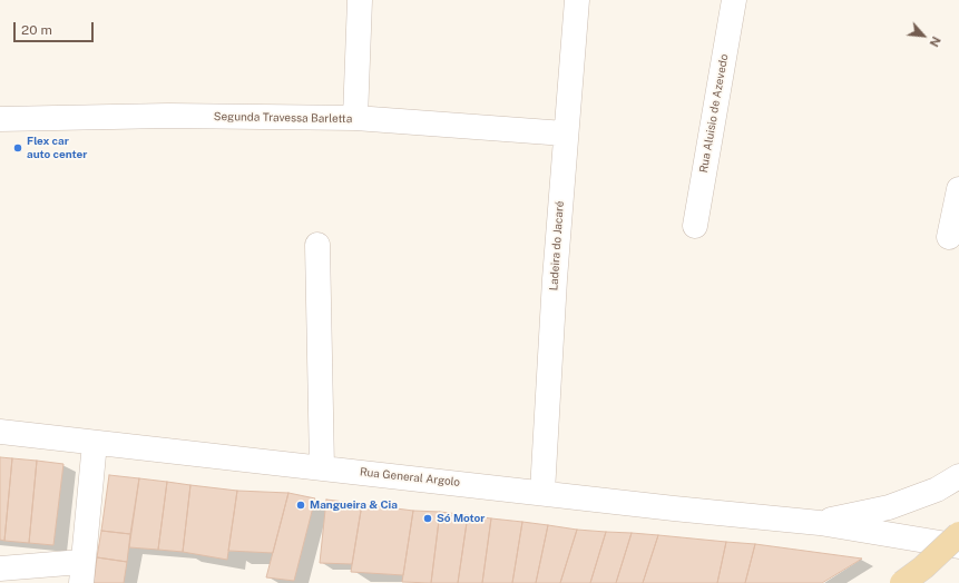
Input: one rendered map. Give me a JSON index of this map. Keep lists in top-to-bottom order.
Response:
{
  "streets": {
    "street": [
      "Rua Aluisio de Azevedo",
      "Segunda Travessa Barletta",
      "Ladeira do Jacaré",
      "Rua General Argolo"
    ]
  },
  "crossings": [
    ["Segunda Travessa Barletta", "Ladeira do Jacaré"],
    ["Ladeira do Jacaré", "Rua General Argolo"]
  ],
  "places": ["Flex car auto center", "Mangueira & Cia", "Só Motor"],
  "scale_bar": "20 m",
  "north": "bottom right"
}
